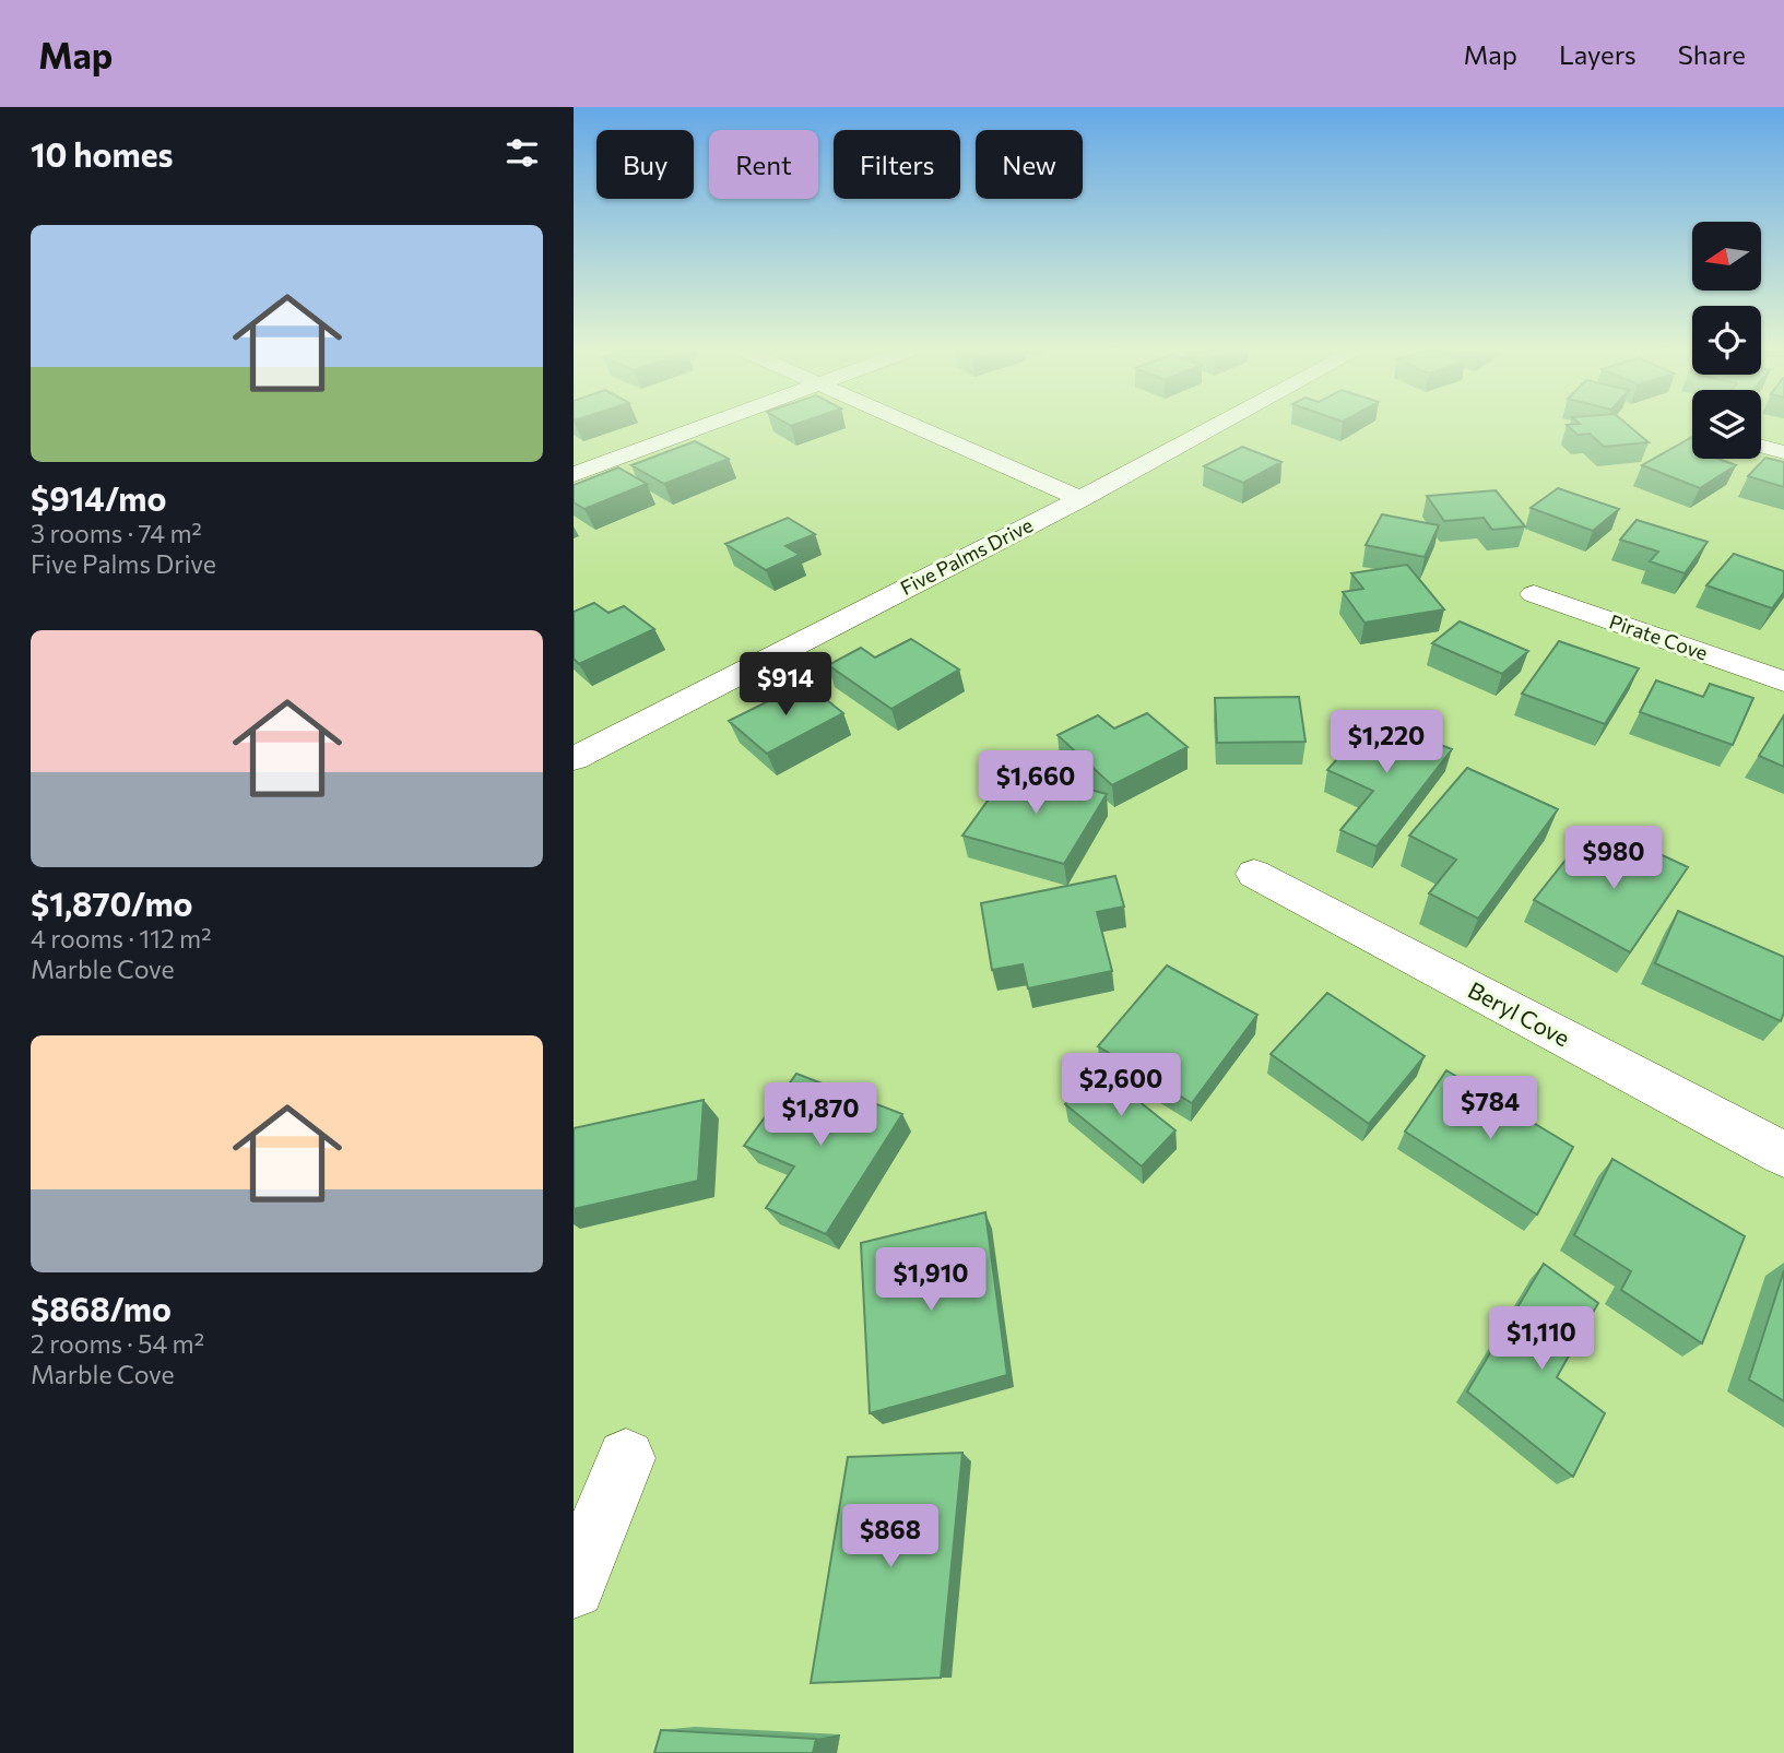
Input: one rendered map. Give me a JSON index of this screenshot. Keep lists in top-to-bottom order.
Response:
{
  "streets": {
    "street": ["Five Palms Drive", "Pirate Cove", "Beryl Cove"]
  },
  "north": "left",
  "page": {
    "header": "Map",
    "nav": ["Map", "Layers", "Share"],
    "heading": "10 homes",
    "chip": [
      "Buy",
      "Rent",
      "Filters",
      "New"
    ],
    "list": [
      {
        "name": "$914/mo",
        "note": "3 rooms · 74 m² · Five Palms Drive"
      },
      {
        "name": "$1,870/mo",
        "note": "4 rooms · 112 m² · Marble Cove"
      },
      {
        "name": "$868/mo",
        "note": "2 rooms · 54 m² · Marble Cove"
      }
    ],
    "price": [
      "$914",
      "$1,220",
      "$1,660",
      "$980",
      "$2,600",
      "$784",
      "$1,870",
      "$1,910",
      "$1,110",
      "$868"
    ]
  }
}
